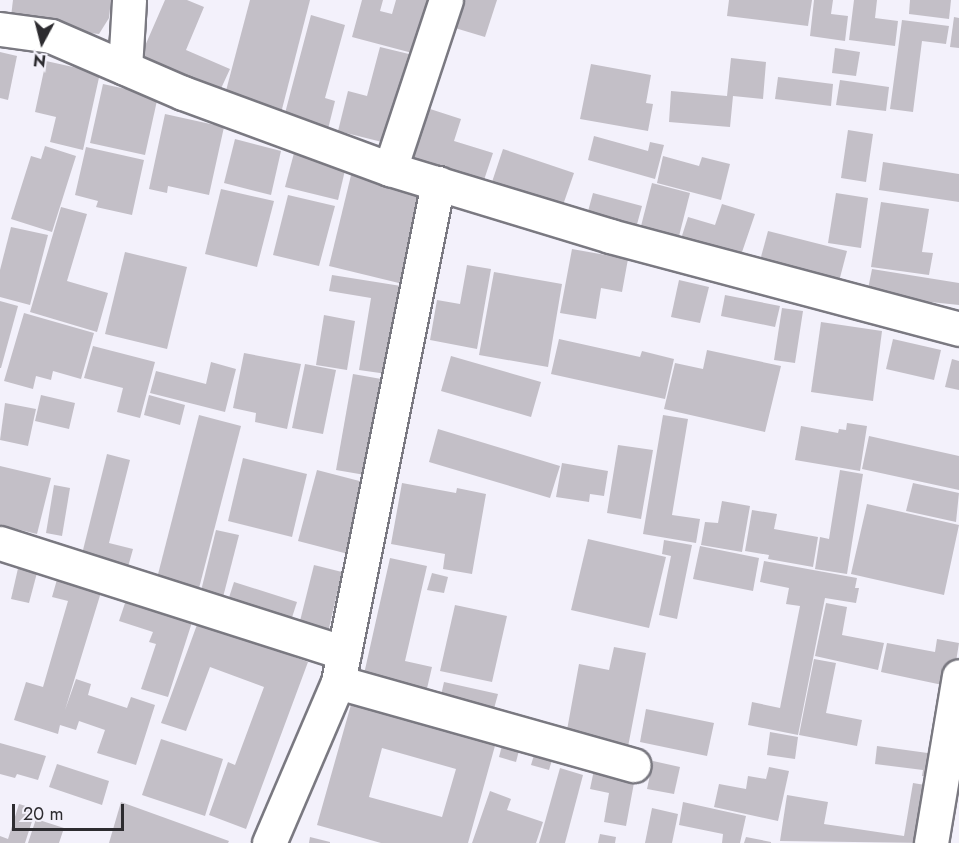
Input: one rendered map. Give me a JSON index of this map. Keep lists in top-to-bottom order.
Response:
{
  "scale_bar": "20 m",
  "north": "bottom"
}
